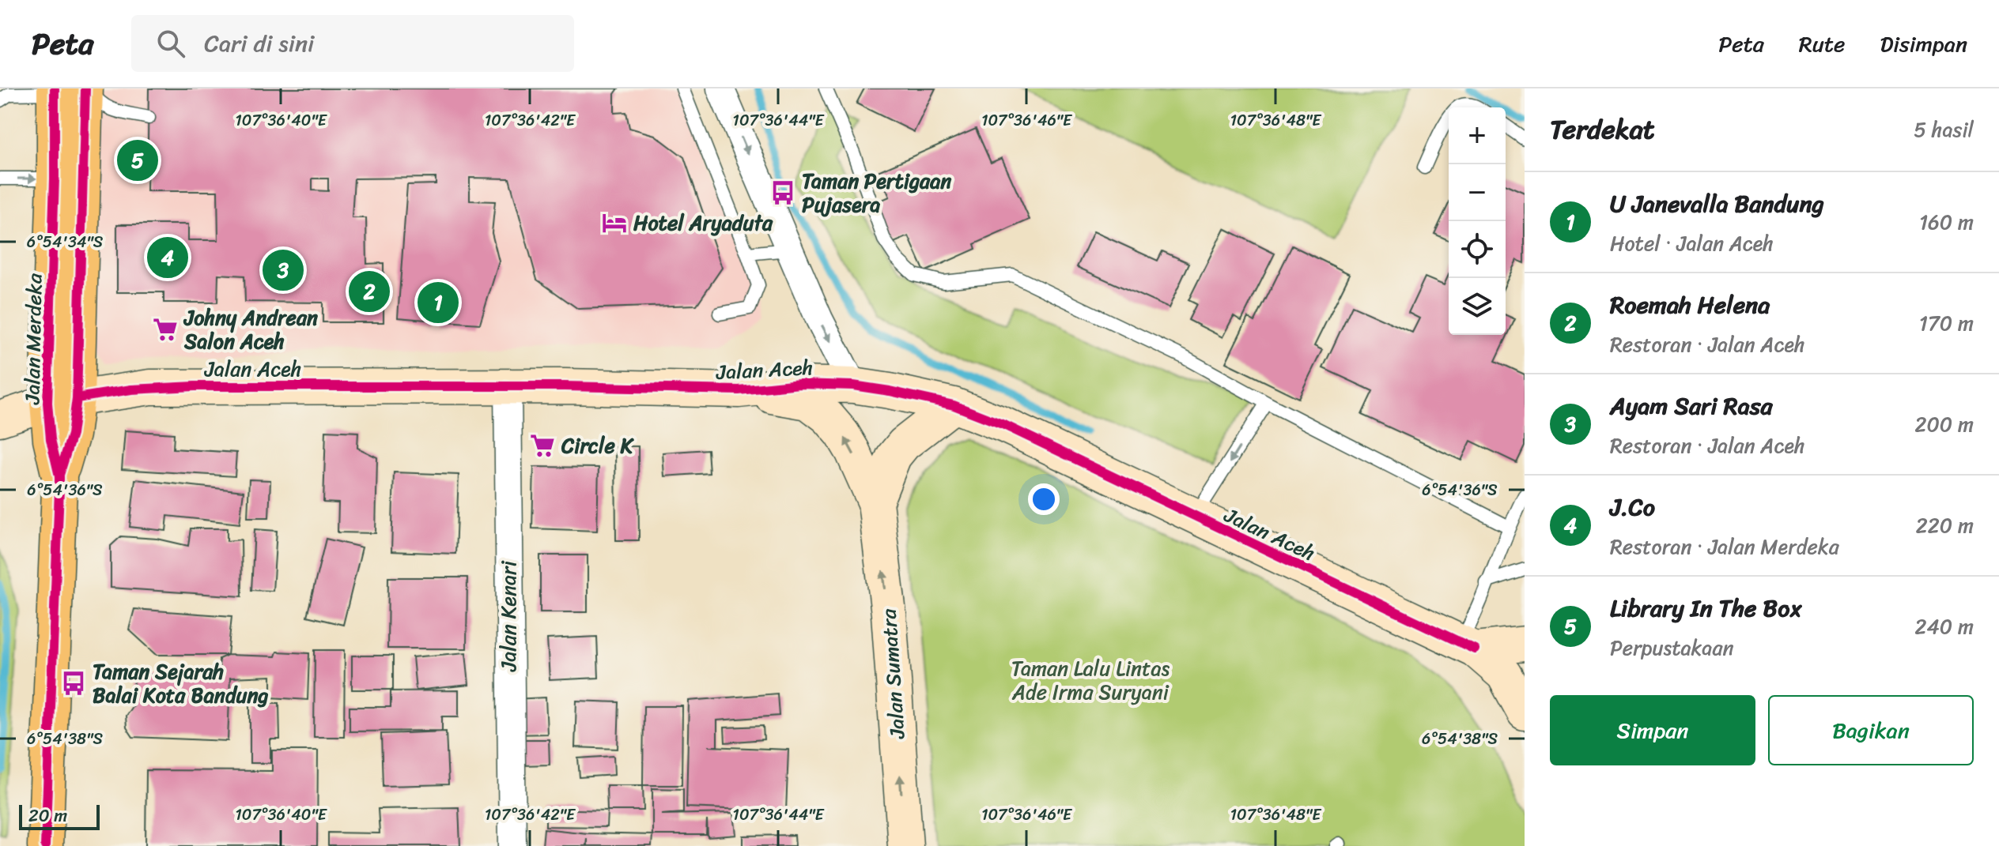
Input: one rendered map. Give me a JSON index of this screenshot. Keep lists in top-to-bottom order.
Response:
{
  "streets": {
    "main road": ["Jalan Merdeka", "Jalan Aceh", "Jalan Sumatra"],
    "street": ["Jalan Kenari"]
  },
  "crossings": [
    ["Jalan Merdeka", "Jalan Aceh"],
    ["Jalan Aceh", "Jalan Kenari"],
    ["Jalan Aceh", "Jalan Sumatra"]
  ],
  "one_way": ["Jalan Sumatra"],
  "parks": ["Taman Lalu Lintas Ade Irma Suryani"],
  "places": {
    "bus stop": ["Taman Pertigaan Pujasera", "Taman Sejarah Balai Kota Bandung"],
    "hotel": ["Hotel Aryaduta"],
    "supermarket": ["Johny Andrean Salon Aceh", "Circle K"]
  },
  "scale_bar": "20 m",
  "page": {
    "header": "Peta",
    "search": "Cari di sini",
    "nav": ["Peta", "Rute", "Disimpan"],
    "heading": ["Terdekat", "5 hasil"],
    "map_buttons": ["+", "−"],
    "pins": [
      "5",
      "4",
      "3",
      "2",
      "1"
    ],
    "list": [
      {
        "mark": "1",
        "name": "U Janevalla Bandung",
        "note": "Hotel · Jalan Aceh",
        "value": "160 m"
      },
      {
        "mark": "2",
        "name": "Roemah Helena",
        "note": "Restoran · Jalan Aceh",
        "value": "170 m"
      },
      {
        "mark": "3",
        "name": "Ayam Sari Rasa",
        "note": "Restoran · Jalan Aceh",
        "value": "200 m"
      },
      {
        "mark": "4",
        "name": "J.Co",
        "note": "Restoran · Jalan Merdeka",
        "value": "220 m"
      },
      {
        "mark": "5",
        "name": "Library In The Box",
        "note": "Perpustakaan",
        "value": "240 m"
      }
    ],
    "buttons": ["Simpan", "Bagikan"],
    "scale": "20 m"
  },
  "coordinates": [
    "107°36'40\"E",
    "107°36'42\"E",
    "107°36'44\"E",
    "107°36'46\"E",
    "107°36'48\"E",
    "6°54'34\"S",
    "6°54'36\"S",
    "6°54'38\"S"
  ]
}
